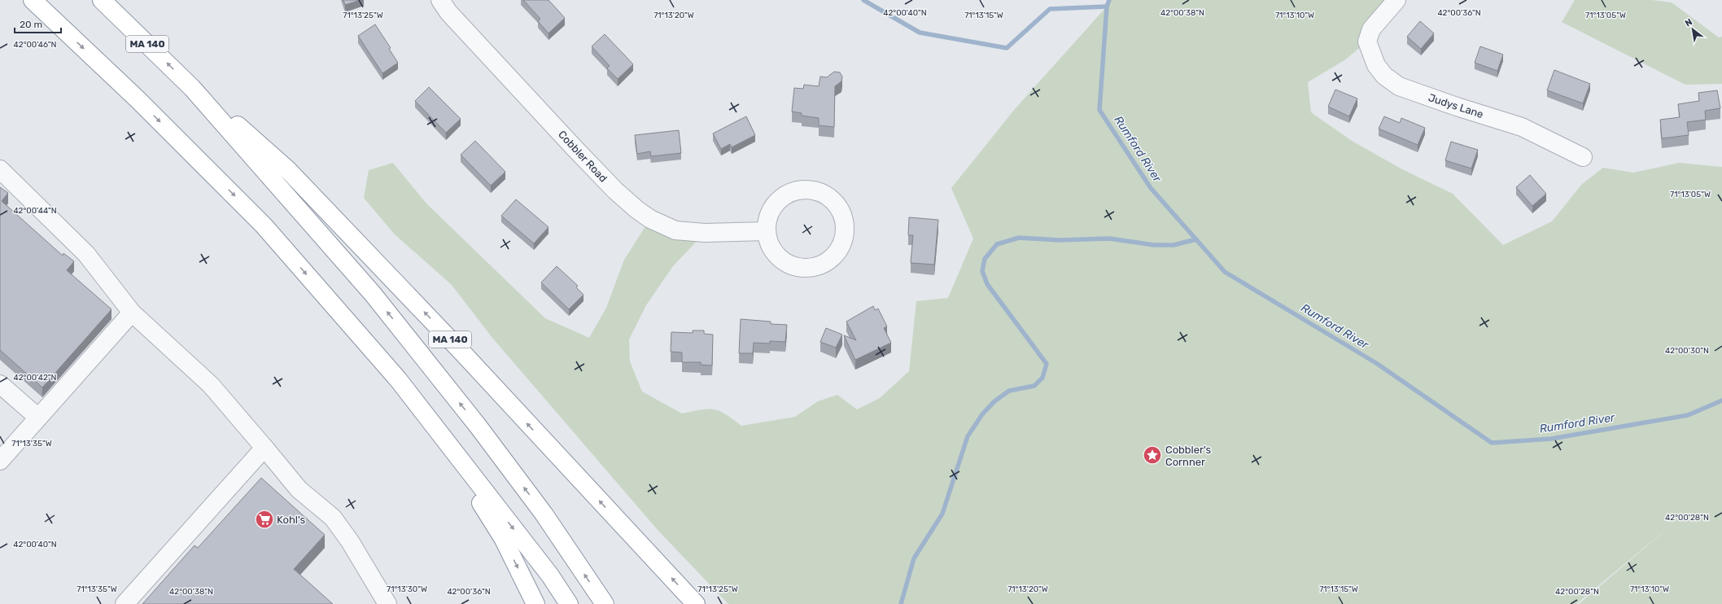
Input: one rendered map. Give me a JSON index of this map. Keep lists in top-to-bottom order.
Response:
{
  "streets": {
    "highway": ["MA 140"],
    "street": ["Judys Lane", "Cobbler Road"]
  },
  "water": ["Rumford River"],
  "places": {
    "place": ["Cobbler's Cornner"],
    "supermarket": ["Kohl's"]
  },
  "scale_bar": "20 m",
  "north": "top left",
  "coordinates": [
    "42°00'36\"N",
    "42°00'40\"N",
    "42°00'38\"N",
    "71°13'25\"W",
    "71°13'20\"W",
    "71°13'15\"W",
    "71°13'10\"W",
    "71°13'05\"W",
    "42°00'46\"N",
    "42°00'44\"N",
    "42°00'30\"N",
    "42°00'42\"N",
    "71°13'35\"W",
    "42°00'28\"N",
    "71°13'30\"W"
  ]
}
